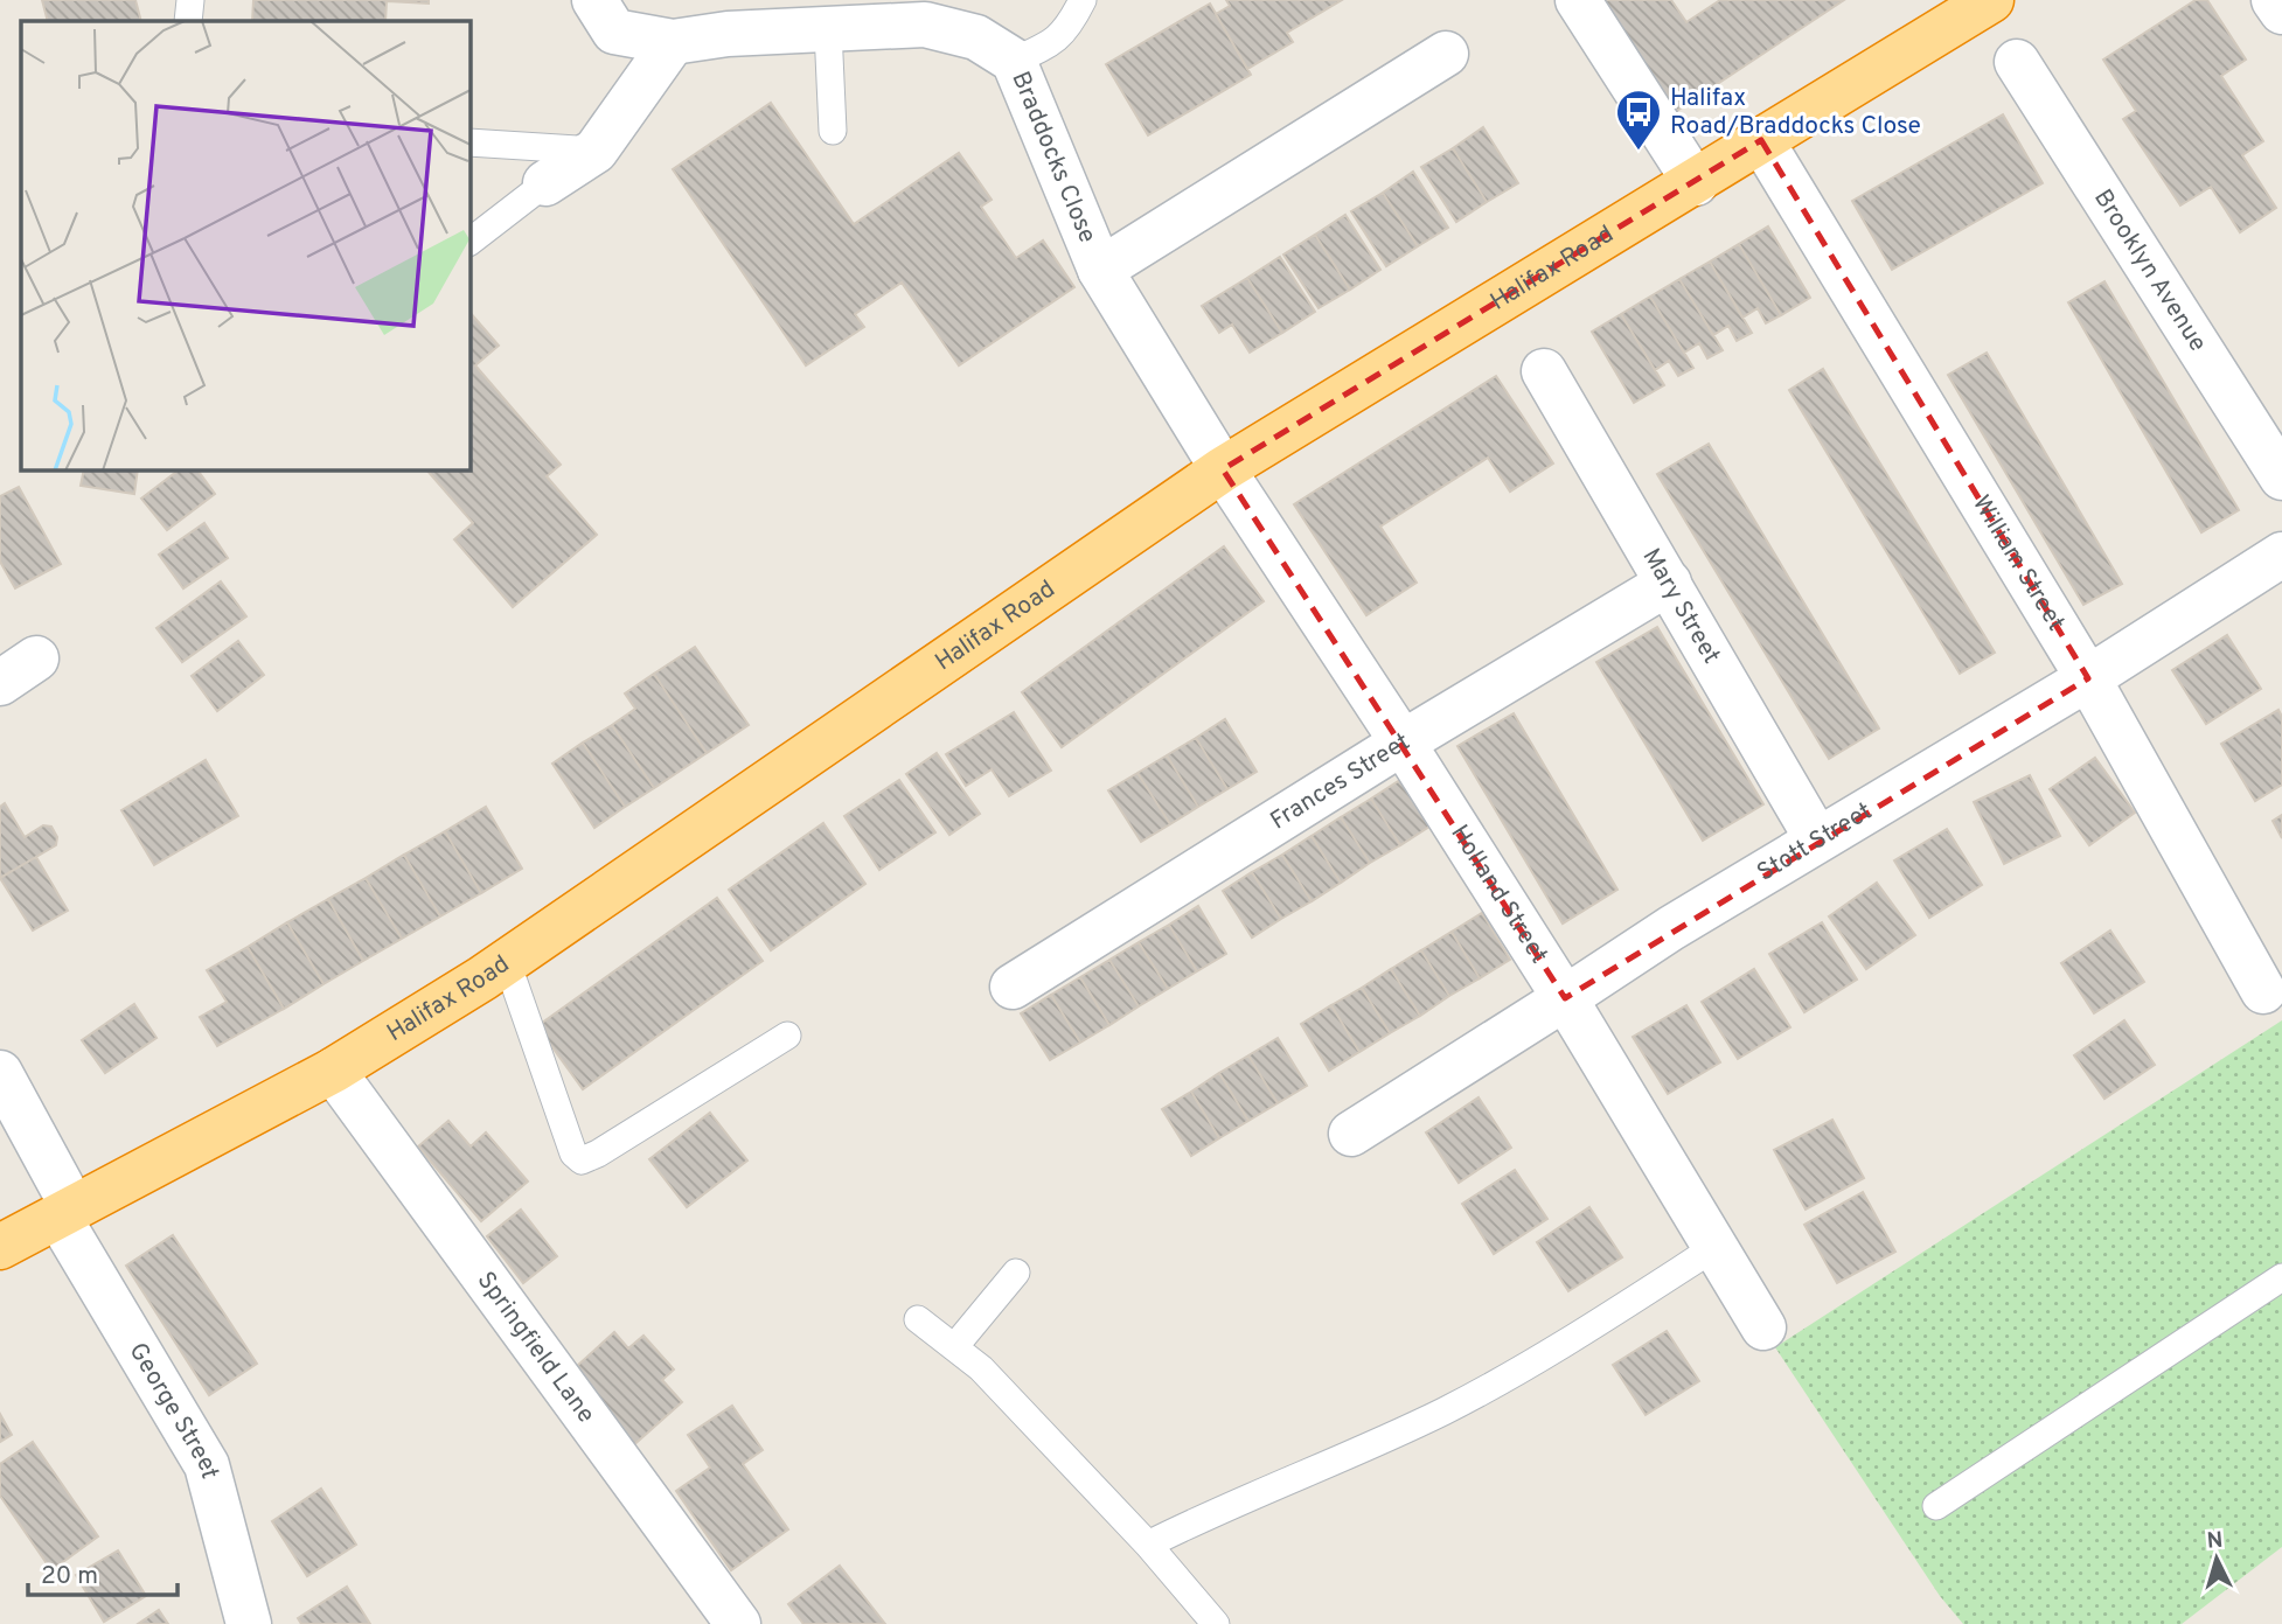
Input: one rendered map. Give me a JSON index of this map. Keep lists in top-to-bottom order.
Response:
{
  "streets": {
    "highway": ["Halifax Road"],
    "street": [
      "Braddocks Close",
      "Brooklyn Avenue",
      "William Street",
      "Mary Street",
      "Frances Street",
      "Stott Street",
      "Holland Street",
      "Springfield Lane",
      "George Street"
    ]
  },
  "crossings": [
    ["Braddocks Close", "Halifax Road"],
    ["Braddocks Close", "Holland Street"],
    ["Halifax Road", "William Street"],
    ["Halifax Road", "Holland Street"],
    ["Halifax Road", "Springfield Lane"],
    ["Halifax Road", "George Street"],
    ["William Street", "Stott Street"],
    ["Mary Street", "Frances Street"],
    ["Mary Street", "Stott Street"],
    ["Frances Street", "Holland Street"],
    ["Stott Street", "Holland Street"]
  ],
  "places": {
    "bus stop": ["Halifax Road/Braddocks Close"]
  },
  "scale_bar": "20 m",
  "north": "top"
}
